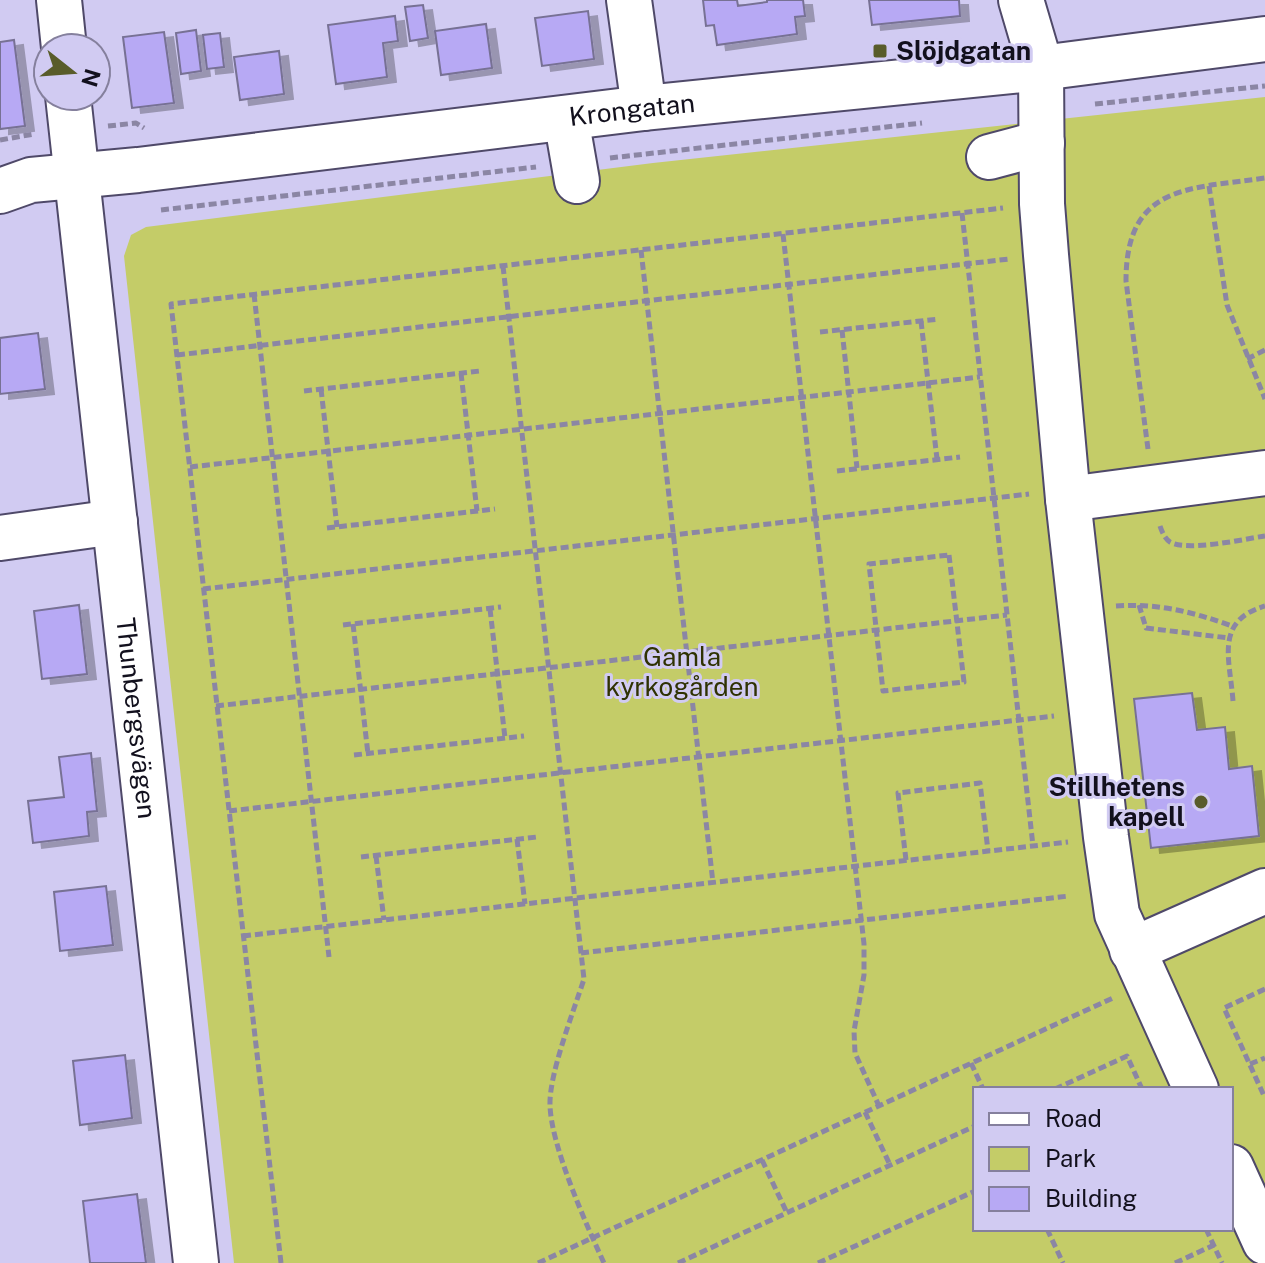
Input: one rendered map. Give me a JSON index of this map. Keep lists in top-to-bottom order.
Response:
{
  "streets": {
    "street": ["Krongatan", "Thunbergsvägen"]
  },
  "crossings": [
    ["Krongatan", "Thunbergsvägen"]
  ],
  "parks": ["Gamla kyrkogården"],
  "places": {
    "transit": ["Slöjdgatan"],
    "other": ["Stillhetens kapell"]
  },
  "legend": ["Road", "Park", "Building"],
  "north": "right"
}
